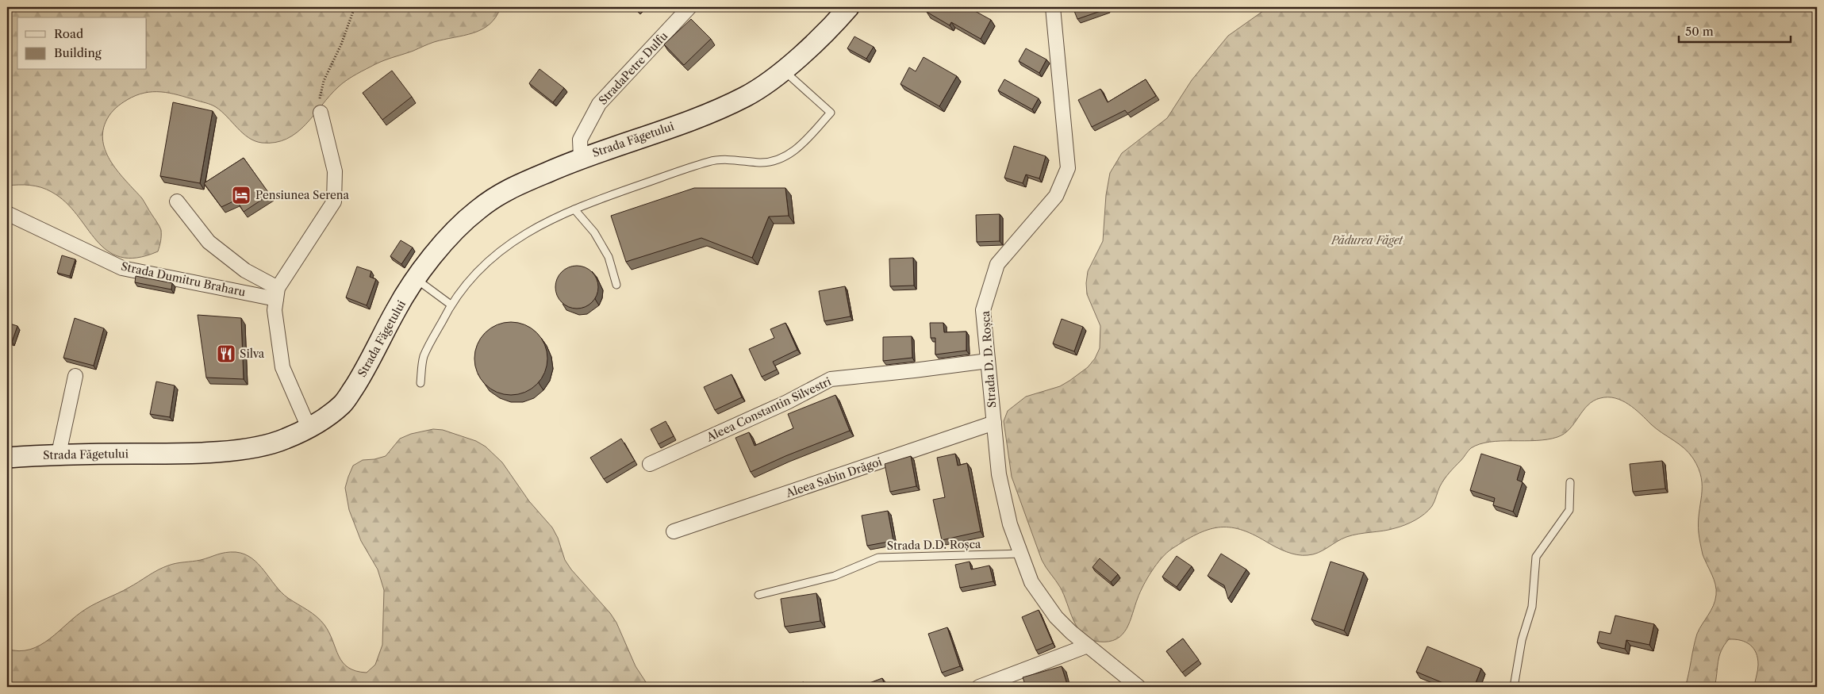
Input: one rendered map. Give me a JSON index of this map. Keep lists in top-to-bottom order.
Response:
{
  "streets": {
    "main road": ["Strada Făgetului"],
    "street": [
      "StradaPetre Dulfu",
      "Strada Dumitru Braharu",
      "Strada D. D. Roșca",
      "Aleea Constantin Silvestri",
      "Aleea Sabin Drăgoi"
    ],
    "lane": ["Strada D.D. Roșca"]
  },
  "crossings": [
    ["StradaPetre Dulfu", "Strada Făgetului"],
    ["Strada D. D. Roșca", "Aleea Constantin Silvestri"],
    ["Strada D. D. Roșca", "Aleea Sabin Drăgoi"],
    ["Strada D. D. Roșca", "Strada D.D. Roșca"]
  ],
  "parks": ["Pădurea Făget"],
  "places": {
    "hotel": ["Pensiunea Serena"],
    "restaurant": ["Silva"]
  },
  "legend": ["Road", "Building"],
  "scale_bar": "50 m"
}
